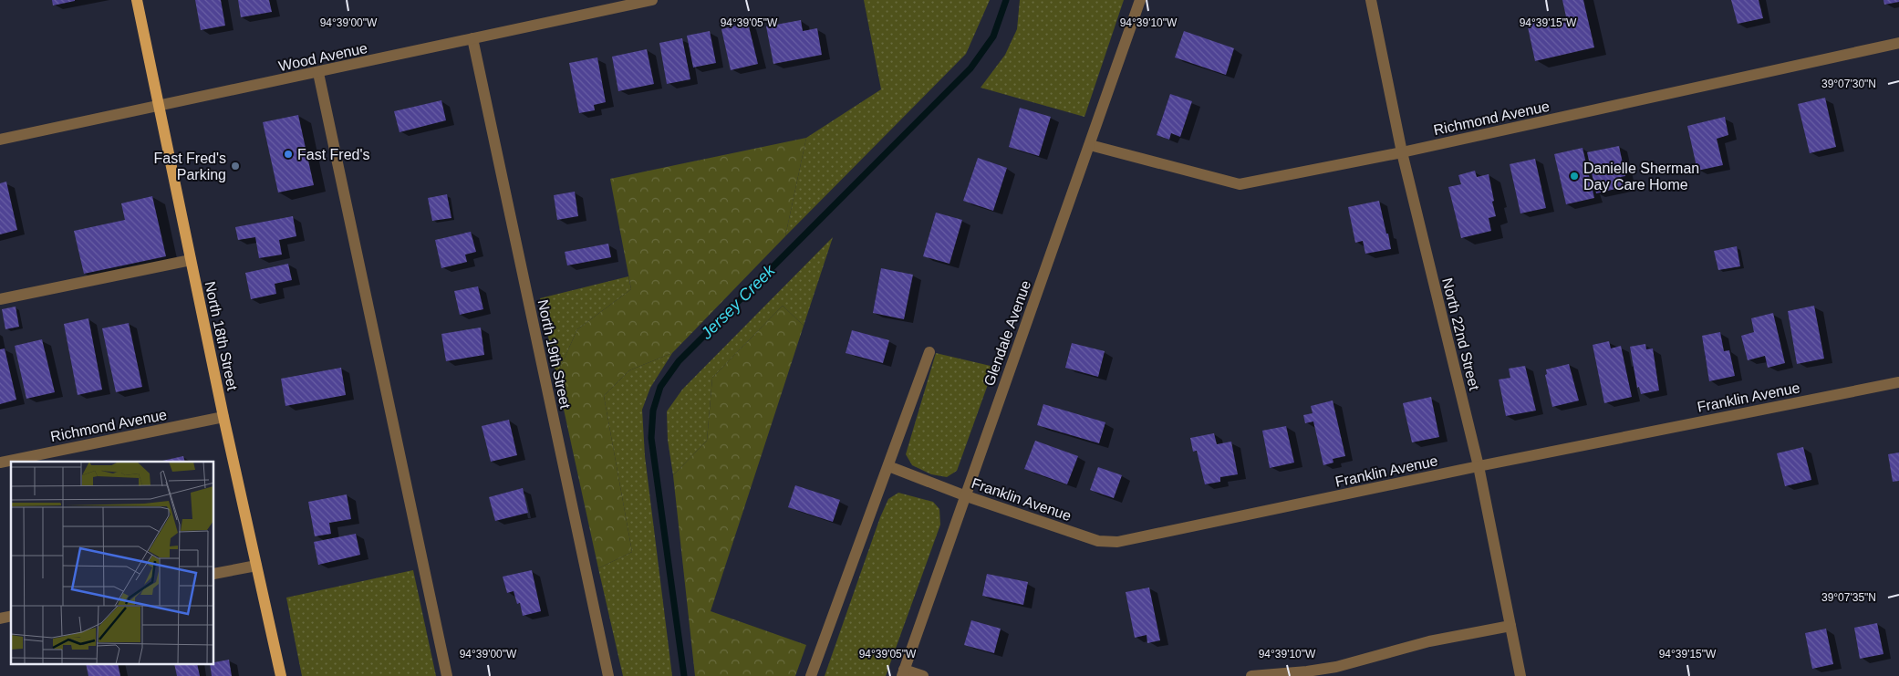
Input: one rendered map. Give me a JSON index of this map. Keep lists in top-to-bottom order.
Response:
{
  "streets": {
    "main road": ["North 18th Street"],
    "street": [
      "Wood Avenue",
      "Richmond Avenue",
      "Glendale Avenue",
      "North 22nd Street",
      "North 19th Street",
      "Franklin Avenue"
    ]
  },
  "crossings": [
    ["Wood Avenue", "North 18th Street"],
    ["Wood Avenue", "North 19th Street"],
    ["Richmond Avenue", "Glendale Avenue"],
    ["Richmond Avenue", "North 22nd Street"],
    ["Richmond Avenue", "North 18th Street"],
    ["Glendale Avenue", "Franklin Avenue"],
    ["North 22nd Street", "Franklin Avenue"]
  ],
  "water": ["Jersey Creek"],
  "places": ["Fast Fred's", "Fast Fred's Parking", "Danielle Sherman Day Care Home"],
  "coordinates": [
    "94°39'00\"W",
    "94°39'05\"W",
    "94°39'10\"W",
    "94°39'15\"W",
    "39°07'30\"N",
    "39°07'35\"N"
  ]
}
